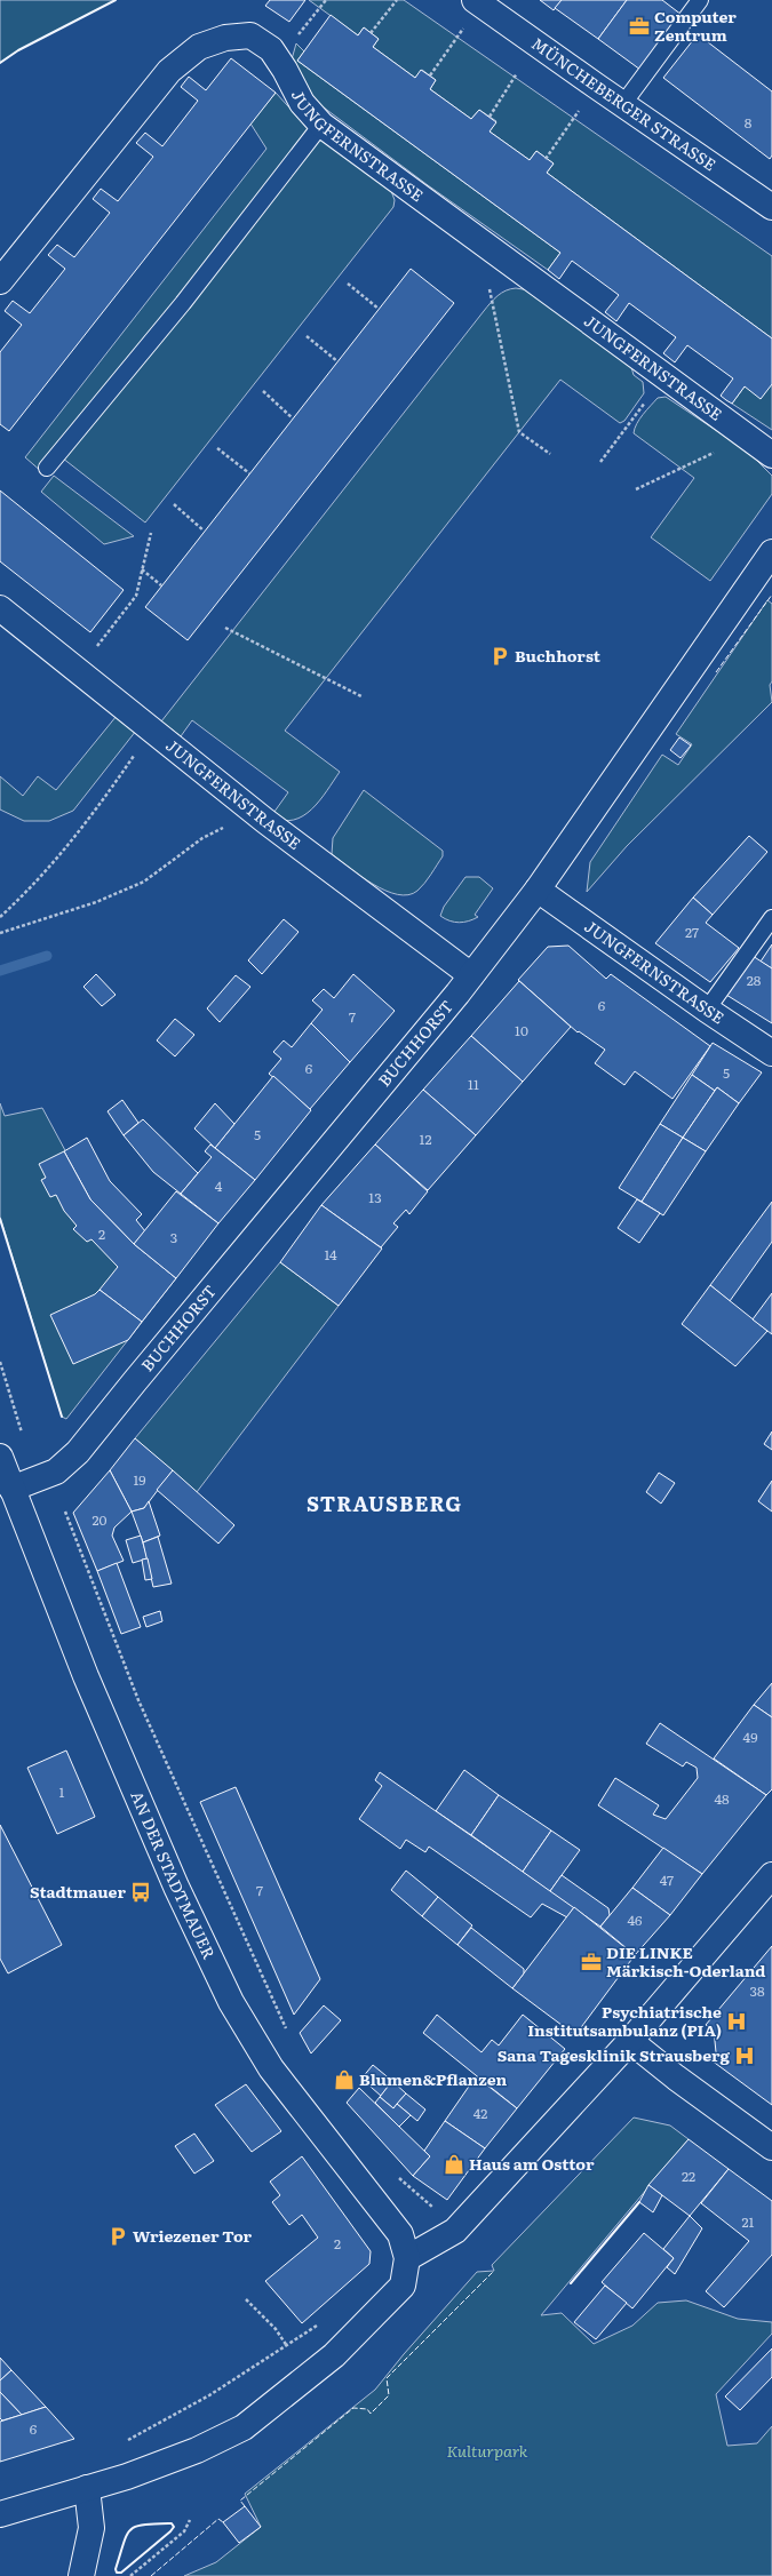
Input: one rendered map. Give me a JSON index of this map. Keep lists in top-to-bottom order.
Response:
{
  "streets": {
    "street": [
      "MÜNCHEBERGER STRASSE",
      "JUNGFERNSTRASSE",
      "BUCHHORST",
      "AN DER STADTMAUER"
    ]
  },
  "crossings": [
    ["JUNGFERNSTRASSE", "BUCHHORST"],
    ["BUCHHORST", "AN DER STADTMAUER"]
  ],
  "districts": ["STRAUSBERG"],
  "parks": ["Kulturpark"],
  "places": {
    "office": ["Computer Zentrum", "DIE LINKE Märkisch-Oderland"],
    "parking": ["Buchhorst", "Wriezener Tor"],
    "bus stop": ["Stadtmauer"],
    "hospital": ["Psychiatrische Institutsambulanz (PIA)", "Sana Tagesklinik Strausberg"],
    "shop": ["Blumen&Pflanzen", "Haus am Osttor"]
  },
  "house_numbers": [
    "8",
    "27",
    "28",
    "6",
    "7",
    "10",
    "6",
    "5",
    "11",
    "5",
    "12",
    "4",
    "13",
    "2",
    "3",
    "14",
    "19",
    "20",
    "49",
    "1",
    "48",
    "47",
    "7",
    "46",
    "38",
    "42",
    "22",
    "21",
    "2",
    "6"
  ]
}
